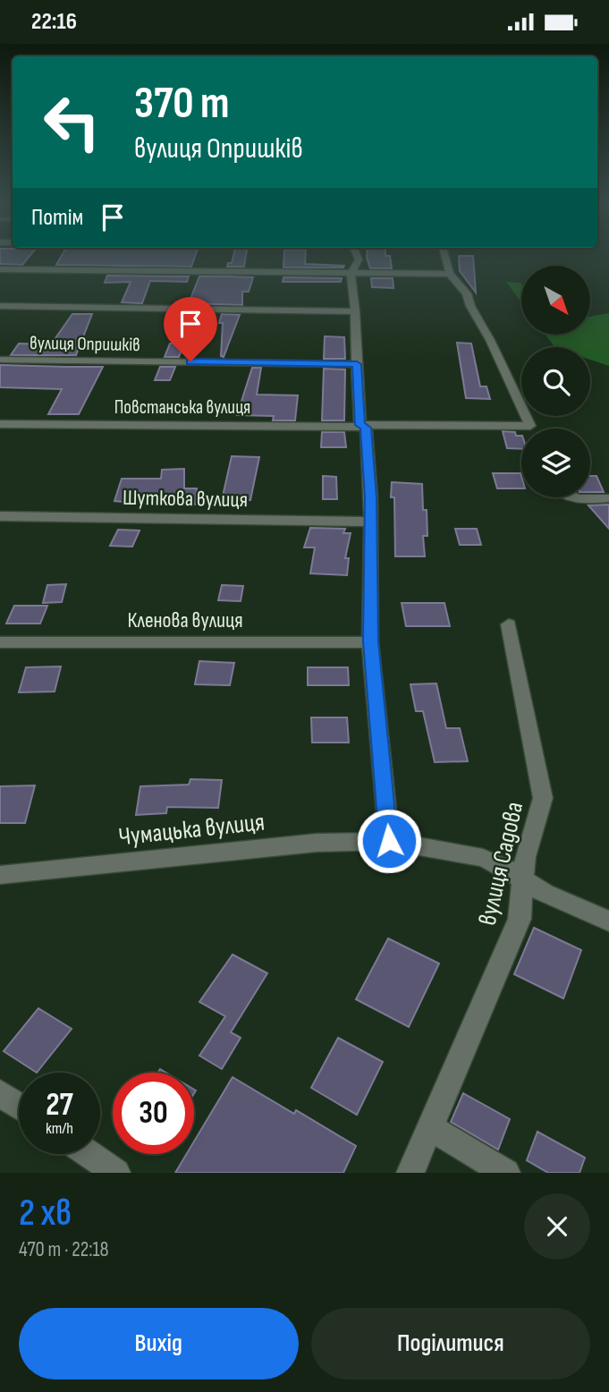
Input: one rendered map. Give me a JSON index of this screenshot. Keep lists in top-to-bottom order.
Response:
{
  "streets": {
    "street": [
      "вулиця Опришків",
      "Повстанська вулиця",
      "Шуткова вулиця",
      "Кленова вулиця",
      "Чумацька вулиця",
      "вулиця Садова"
    ]
  },
  "crossings": [
    ["Чумацька вулиця", "вулиця Садова"]
  ],
  "north": "bottom right",
  "page": {
    "status": "22:16",
    "turn": ["370 m", "вулиця Опришків"],
    "then": "Потім",
    "speed": "27 km/h",
    "limit": "30",
    "heading": ["2 хв", "470 m · 22:18"],
    "buttons": ["Вихід", "Поділитися"]
  }
}
